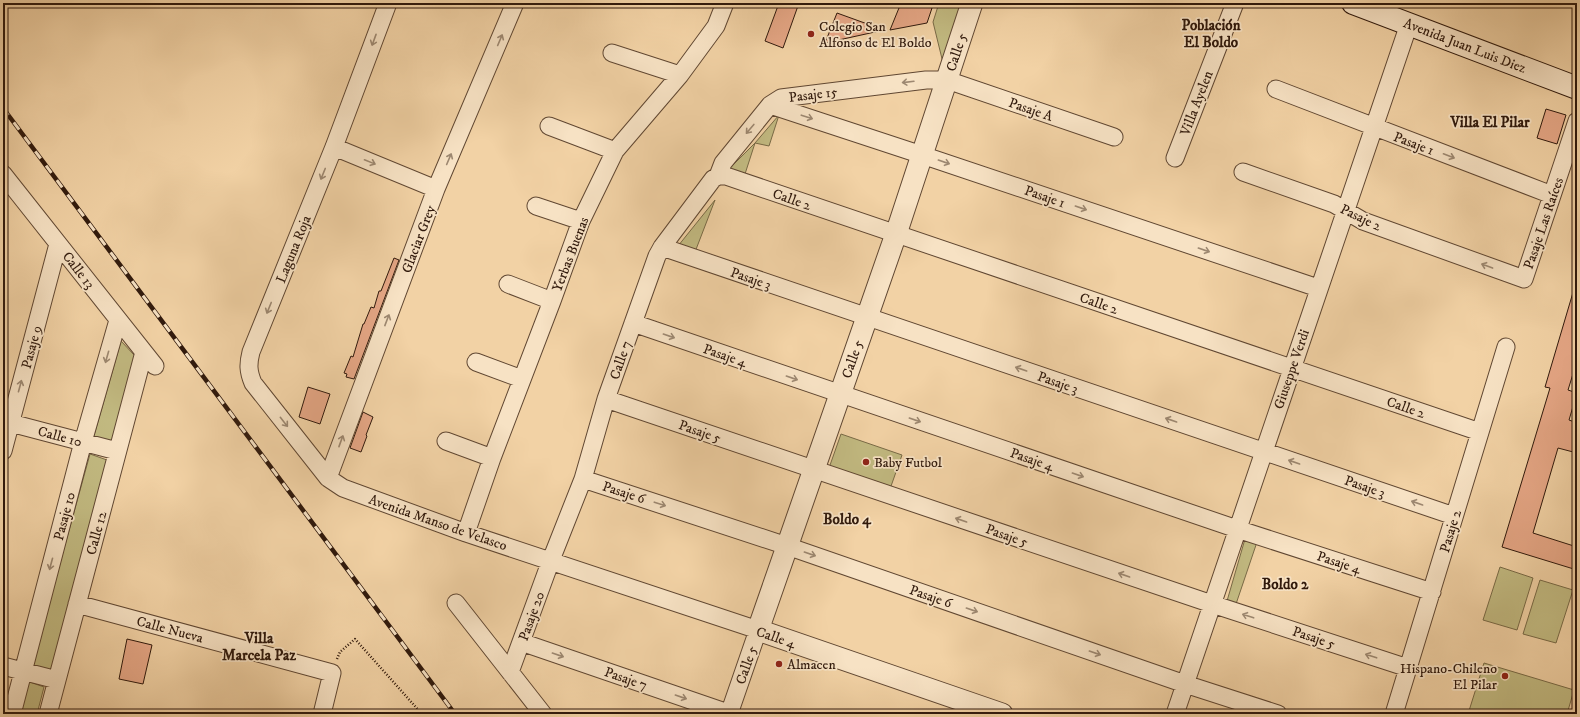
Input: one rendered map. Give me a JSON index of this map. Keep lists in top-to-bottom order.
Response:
{
  "streets": {
    "main road": ["Avenida Juan Luis Diez"],
    "street": [
      "Calle 5",
      "Pasaje 15",
      "Villa Ayelen",
      "Pasaje A",
      "Pasaje 1",
      "Calle 2",
      "Pasaje 2",
      "Pasaje Las Raíces",
      "Glaciar Grey",
      "Laguna Roja",
      "Yerbas Buenas",
      "Calle 13",
      "Pasaje 3",
      "Pasaje 9",
      "Pasaje 4",
      "Calle 7",
      "Giuseppe Verdi",
      "Pasaje 5",
      "Calle 10",
      "Pasaje 6",
      "Pasaje 10",
      "Avenida Manso de Velasco",
      "Calle 12",
      "Pasaje 20",
      "Calle Nueva",
      "Calle 4",
      "Pasaje 7"
    ]
  },
  "crossings": [
    ["Avenida Juan Luis Diez", "Giuseppe Verdi"],
    ["Calle 5", "Pasaje 15"],
    ["Calle 5", "Pasaje A"],
    ["Calle 5", "Pasaje 1"],
    ["Calle 5", "Calle 2"],
    ["Calle 5", "Pasaje 3"],
    ["Calle 5", "Pasaje 4"],
    ["Calle 5", "Pasaje 5"],
    ["Calle 5", "Pasaje 6"],
    ["Calle 5", "Calle 4"],
    ["Calle 5", "Pasaje 7"],
    ["Pasaje 15", "Pasaje A"],
    ["Pasaje 15", "Pasaje 1"],
    ["Pasaje 15", "Calle 2"],
    ["Pasaje 15", "Calle 7"],
    ["Pasaje 1", "Pasaje Las Raíces"],
    ["Pasaje 1", "Giuseppe Verdi"],
    ["Calle 2", "Pasaje 2"],
    ["Calle 2", "Calle 7"],
    ["Calle 2", "Giuseppe Verdi"],
    ["Pasaje 2", "Pasaje Las Raíces"],
    ["Pasaje 2", "Pasaje 3"],
    ["Pasaje 2", "Pasaje 4"],
    ["Pasaje 2", "Giuseppe Verdi"],
    ["Pasaje 2", "Pasaje 5"],
    ["Glaciar Grey", "Laguna Roja"],
    ["Glaciar Grey", "Avenida Manso de Velasco"],
    ["Laguna Roja", "Avenida Manso de Velasco"],
    ["Yerbas Buenas", "Avenida Manso de Velasco"],
    ["Calle 13", "Pasaje 9"],
    ["Calle 13", "Pasaje 10"],
    ["Calle 13", "Calle 12"],
    ["Pasaje 3", "Calle 7"],
    ["Pasaje 3", "Giuseppe Verdi"],
    ["Pasaje 9", "Calle 10"],
    ["Pasaje 4", "Calle 7"],
    ["Pasaje 4", "Giuseppe Verdi"],
    ["Calle 7", "Pasaje 5"],
    ["Calle 7", "Pasaje 6"],
    ["Calle 7", "Avenida Manso de Velasco"],
    ["Calle 7", "Pasaje 20"],
    ["Calle 7", "Calle 4"],
    ["Giuseppe Verdi", "Pasaje 5"],
    ["Giuseppe Verdi", "Pasaje 6"],
    ["Calle 10", "Pasaje 10"],
    ["Calle 10", "Calle 12"],
    ["Avenida Manso de Velasco", "Pasaje 20"],
    ["Avenida Manso de Velasco", "Calle 4"],
    ["Calle 12", "Calle Nueva"],
    ["Pasaje 20", "Calle 4"],
    ["Pasaje 20", "Pasaje 7"]
  ],
  "one_way": [
    "Pasaje 15",
    "Pasaje 1",
    "Glaciar Grey",
    "Laguna Roja",
    "Pasaje 3",
    "Pasaje 9",
    "Pasaje 4",
    "Pasaje 5",
    "Pasaje 6",
    "Pasaje 10",
    "Pasaje 7"
  ],
  "districts": [
    "Población El Boldo",
    "Villa El Pilar",
    "Boldo 4",
    "Boldo 2",
    "Villa Marcela Paz"
  ],
  "places": [
    "Colegio San Alfonso de El Boldo",
    "Baby Futbol",
    "Almacen",
    "Hispano-Chileno El Pilar"
  ]
}
